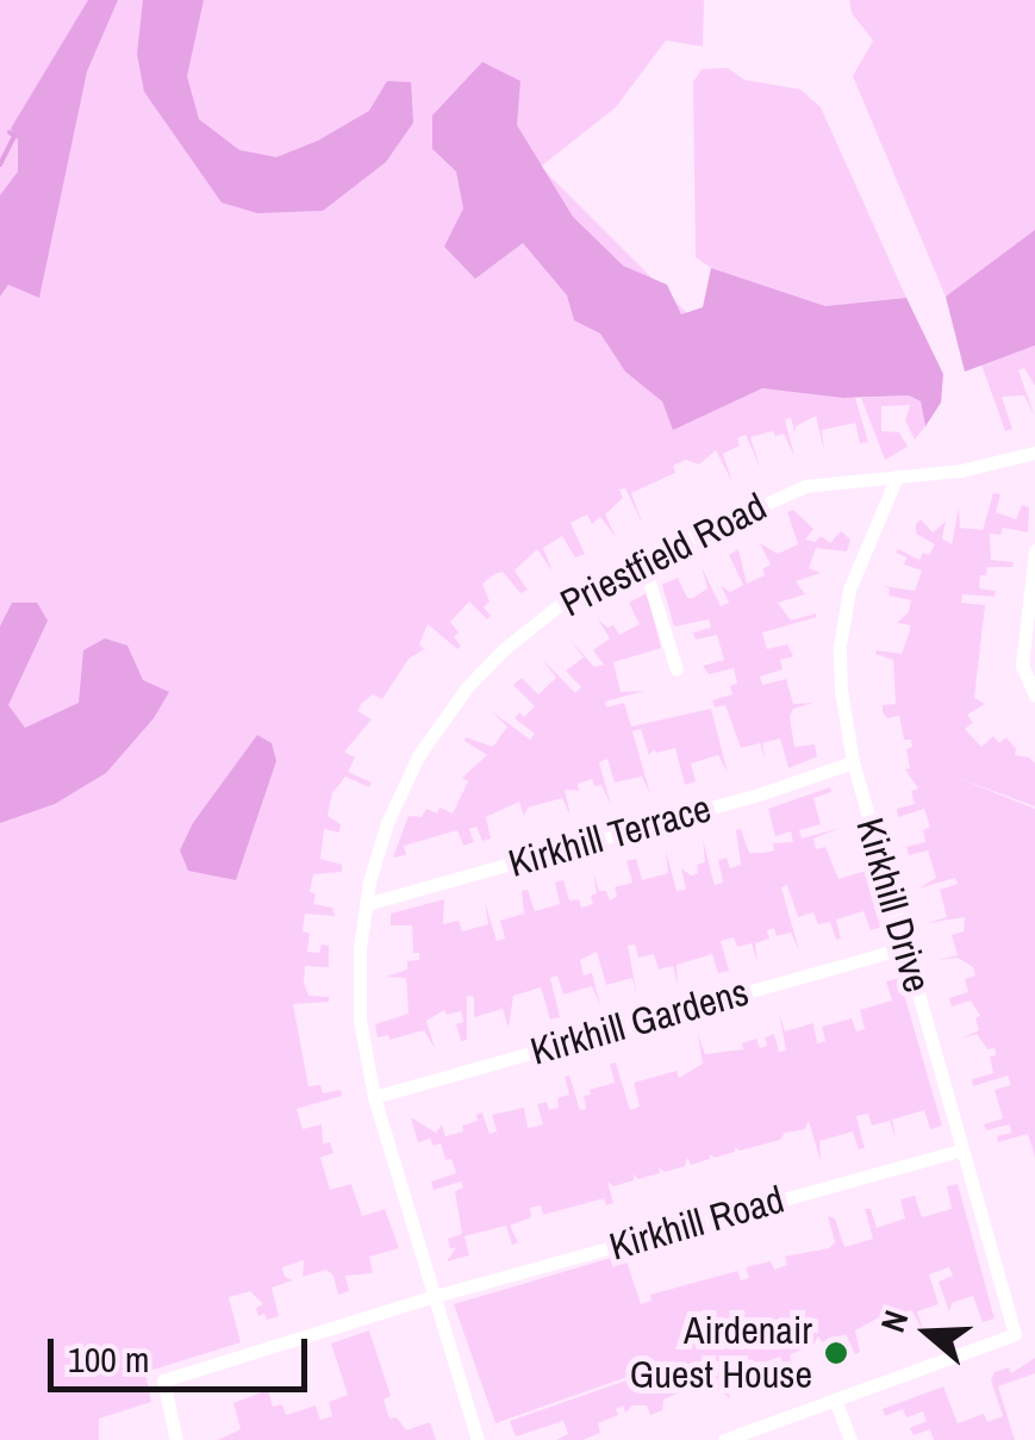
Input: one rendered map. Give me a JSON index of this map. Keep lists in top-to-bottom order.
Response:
{
  "streets": {
    "street": [
      "Priestfield Road",
      "Kirkhill Terrace",
      "Kirkhill Drive",
      "Kirkhill Gardens",
      "Kirkhill Road"
    ]
  },
  "crossings": [
    ["Priestfield Road", "Kirkhill Terrace"],
    ["Priestfield Road", "Kirkhill Drive"],
    ["Priestfield Road", "Kirkhill Gardens"],
    ["Priestfield Road", "Kirkhill Road"],
    ["Kirkhill Terrace", "Kirkhill Drive"],
    ["Kirkhill Drive", "Kirkhill Gardens"],
    ["Kirkhill Drive", "Kirkhill Road"]
  ],
  "places": ["Airdenair Guest House"],
  "scale_bar": "100 m",
  "north": "left"
}
